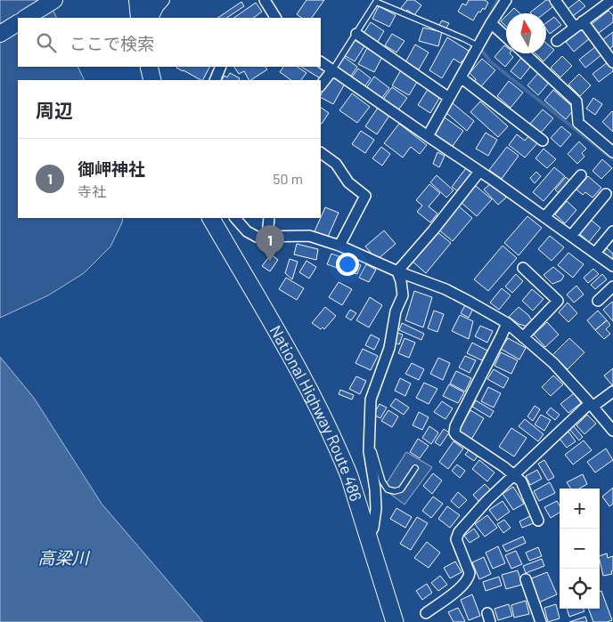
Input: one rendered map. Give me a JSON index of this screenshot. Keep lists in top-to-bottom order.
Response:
{
  "streets": {
    "highway": ["National Highway Route 486"]
  },
  "water": ["高梁川"],
  "north": "top",
  "page": {
    "search": "ここで検索",
    "heading": "周辺",
    "list": [
      {
        "mark": "1",
        "name": "御岬神社",
        "note": "寺社",
        "value": "50 m"
      }
    ],
    "pins": "1",
    "map_buttons": ["+", "−"]
  }
}
